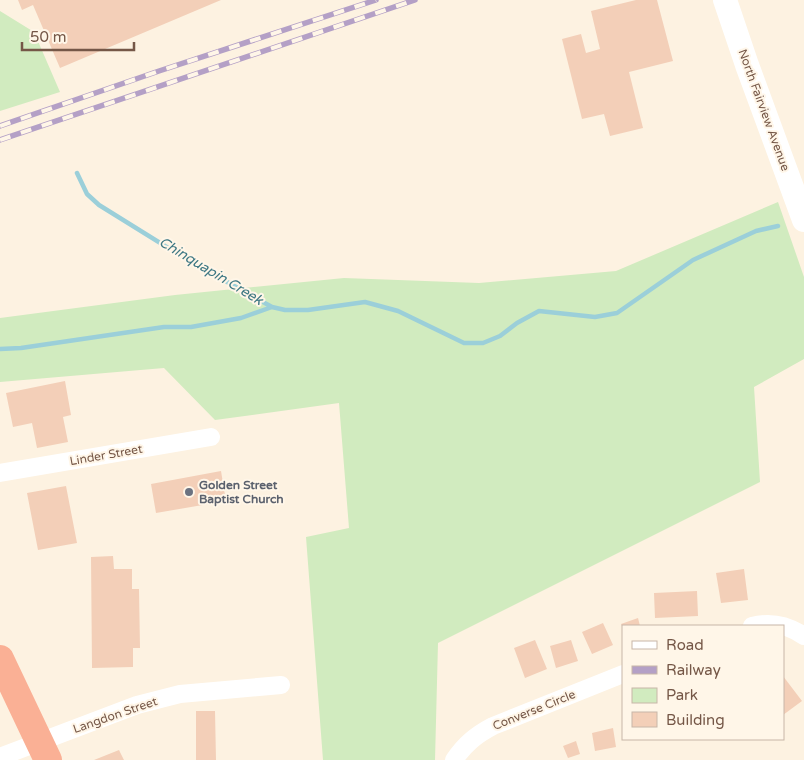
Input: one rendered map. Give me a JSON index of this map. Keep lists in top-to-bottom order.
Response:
{
  "streets": {
    "street": [
      "North Fairview Avenue",
      "Linder Street",
      "Converse Circle",
      "Langdon Street"
    ]
  },
  "water": ["Chinquapin Creek"],
  "places": ["Golden Street Baptist Church"],
  "legend": [
    "Road",
    "Railway",
    "Park",
    "Building"
  ],
  "scale_bar": "50 m"
}
